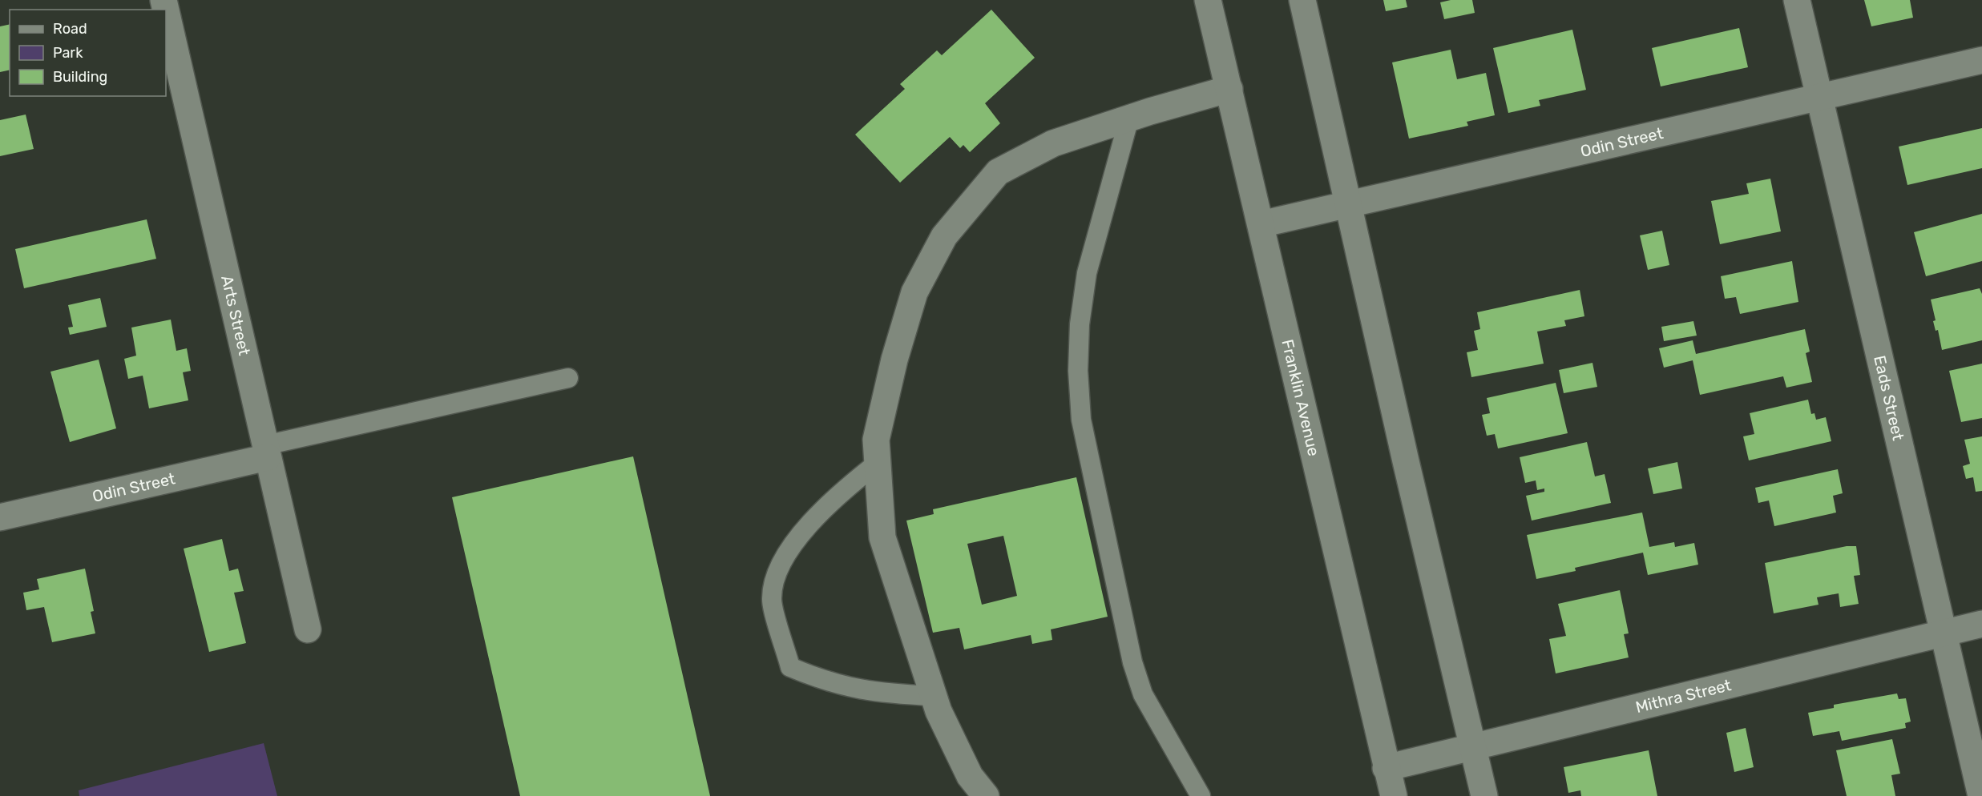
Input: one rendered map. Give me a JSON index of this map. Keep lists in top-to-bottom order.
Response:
{
  "streets": {
    "street": [
      "Odin Street",
      "Arts Street",
      "Franklin Avenue",
      "Eads Street",
      "Mithra Street"
    ]
  },
  "crossings": [
    ["Odin Street", "Arts Street"],
    ["Odin Street", "Franklin Avenue"],
    ["Odin Street", "Eads Street"],
    ["Franklin Avenue", "Mithra Street"],
    ["Eads Street", "Mithra Street"]
  ],
  "legend": ["Road", "Park", "Building"]
}
